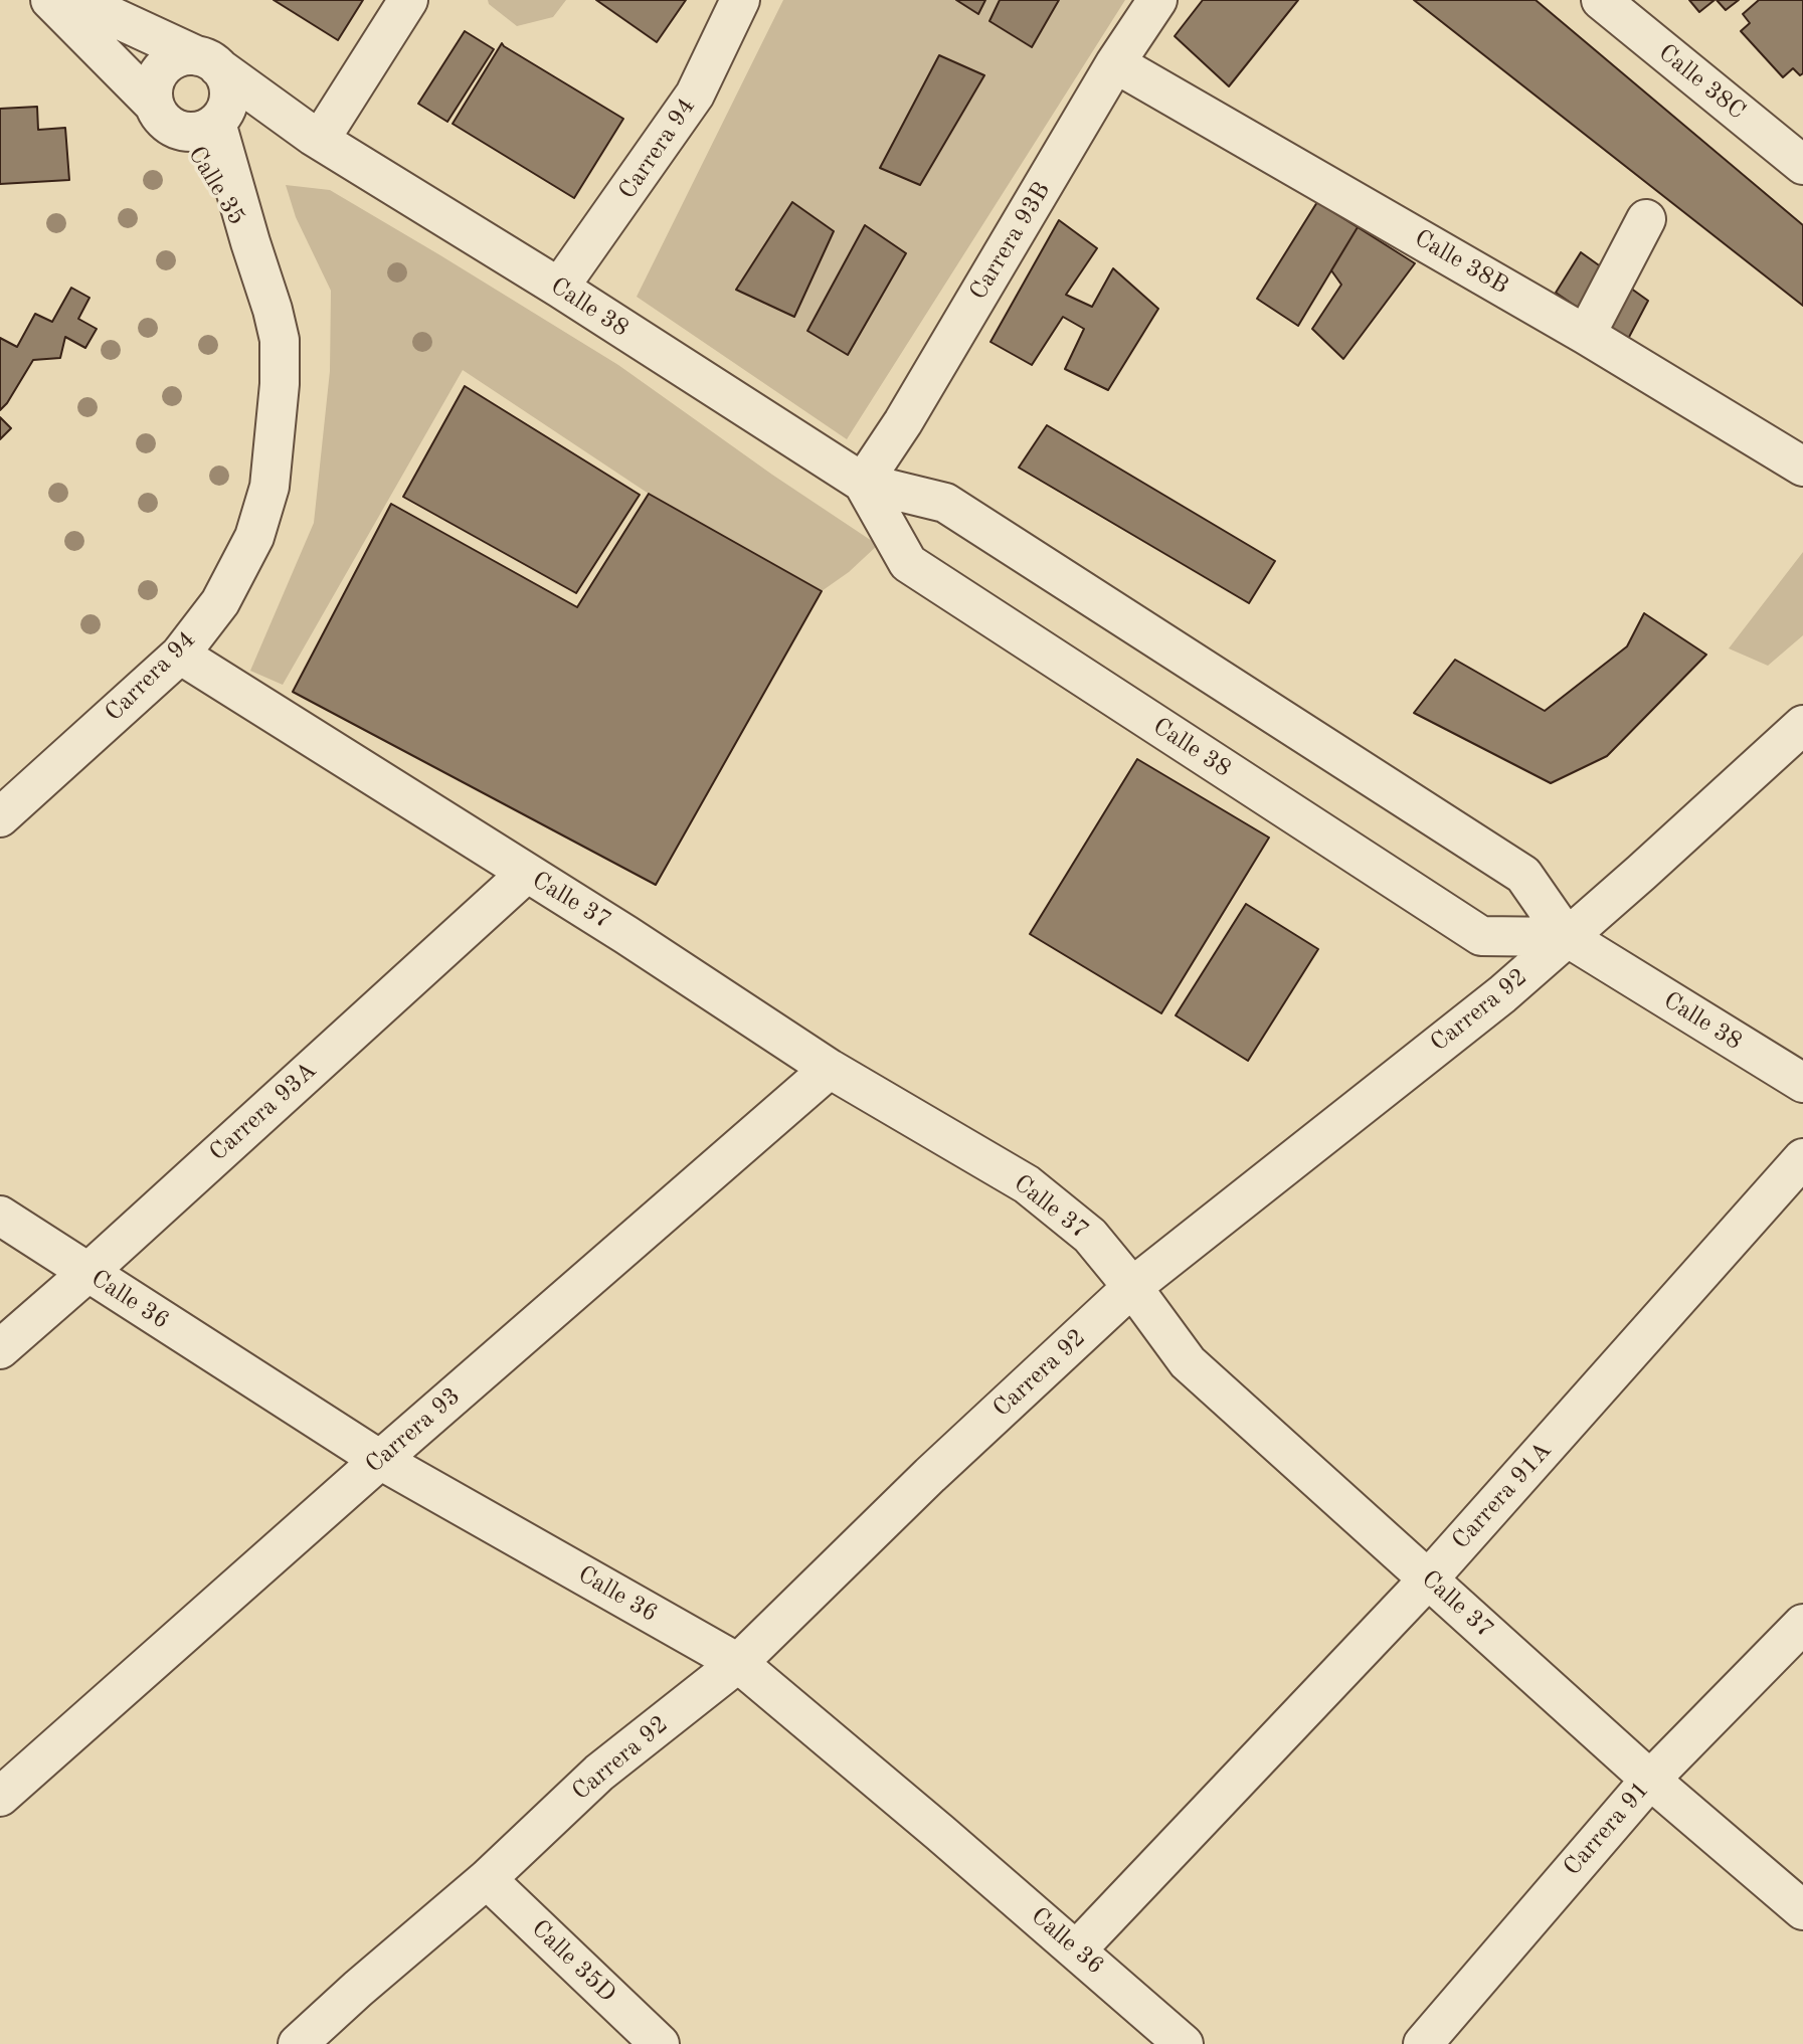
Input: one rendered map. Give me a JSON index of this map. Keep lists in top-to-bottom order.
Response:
{
  "streets": {
    "street": [
      "Calle 38C",
      "Carrera 94",
      "Calle 35",
      "Carrera 93B",
      "Calle 38B",
      "Calle 38",
      "Calle 37",
      "Carrera 92",
      "Carrera 93A",
      "Calle 36",
      "Carrera 93",
      "Carrera 91A",
      "Carrera 91",
      "Calle 35D"
    ]
  },
  "crossings": [
    ["Carrera 94", "Calle 35"],
    ["Carrera 94", "Calle 38"],
    ["Carrera 94", "Calle 37"],
    ["Calle 35", "Calle 38"],
    ["Carrera 93B", "Calle 38B"],
    ["Carrera 93B", "Calle 38"],
    ["Calle 38", "Carrera 92"],
    ["Calle 37", "Carrera 92"],
    ["Calle 37", "Carrera 93A"],
    ["Calle 37", "Carrera 93"],
    ["Calle 37", "Carrera 91A"],
    ["Calle 37", "Carrera 91"],
    ["Carrera 92", "Calle 36"],
    ["Carrera 92", "Calle 35D"],
    ["Carrera 93A", "Calle 36"],
    ["Calle 36", "Carrera 93"],
    ["Calle 36", "Carrera 91A"]
  ]
}
